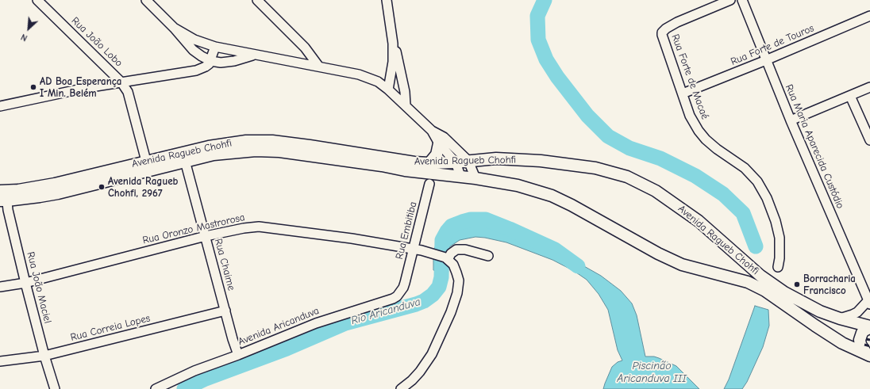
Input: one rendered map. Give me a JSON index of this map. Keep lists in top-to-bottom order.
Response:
{
  "streets": {
    "main road": ["Avenida Ragueb Chohfi"],
    "street": [
      "Rua João Lobo",
      "Rua Forte de Touros",
      "Rua Forte de Macaé",
      "Rua Maria Aparecida Custódio",
      "Rua Oronzo Mastrorosa",
      "Rua Embitiba",
      "Rua Chaime",
      "Rua João Maciel",
      "Avenida Aricanduva",
      "Rua Correia Lopes"
    ]
  },
  "crossings": [
    ["Rua João Lobo", "Avenida Ragueb Chohfi"],
    ["Rua Forte de Touros", "Rua Forte de Macaé"],
    ["Rua Forte de Touros", "Rua Maria Aparecida Custódio"],
    ["Rua Maria Aparecida Custódio", "Avenida Ragueb Chohfi"],
    ["Avenida Ragueb Chohfi", "Rua Chaime"],
    ["Avenida Ragueb Chohfi", "Rua João Maciel"],
    ["Rua Oronzo Mastrorosa", "Rua Embitiba"],
    ["Rua Oronzo Mastrorosa", "Rua Chaime"],
    ["Rua Oronzo Mastrorosa", "Rua João Maciel"],
    ["Rua Embitiba", "Avenida Aricanduva"],
    ["Rua Chaime", "Avenida Aricanduva"],
    ["Rua Chaime", "Rua Correia Lopes"],
    ["Rua João Maciel", "Rua Correia Lopes"]
  ],
  "water": ["Rio Aricanduva", "Piscinão Aricanduva III"],
  "places": ["AD Boa Esperança I Min. Belém", "Avenida Ragueb Chohfi, 2967", "Borracharia Francisco"],
  "north": "bottom left"
}
